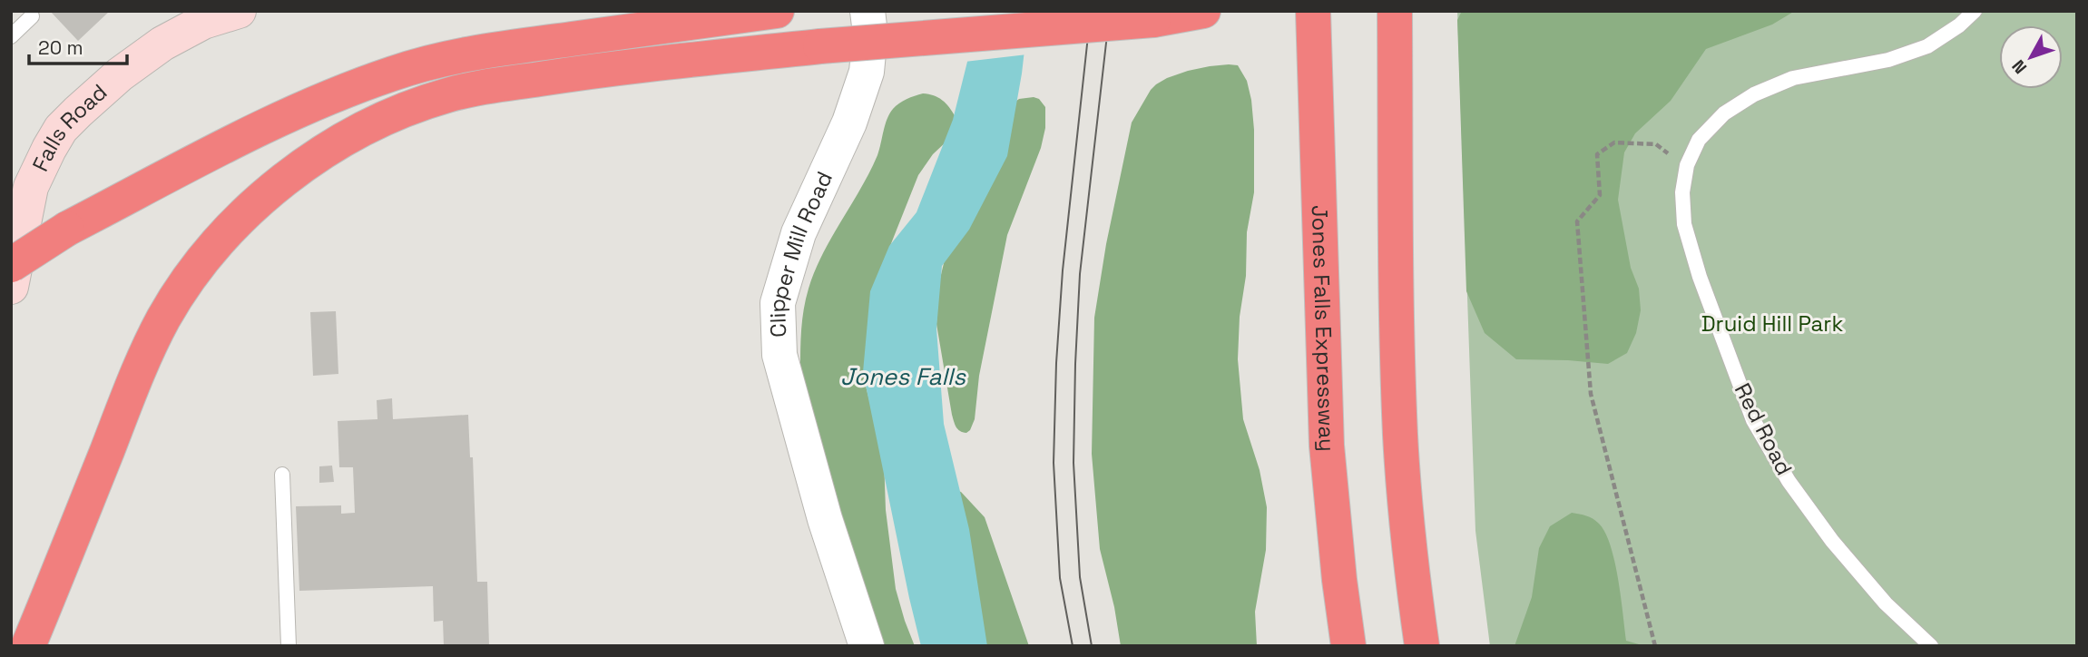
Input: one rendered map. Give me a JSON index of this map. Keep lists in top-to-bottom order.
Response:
{
  "streets": {
    "highway": ["Jones Falls Expressway"],
    "main road": ["Falls Road"],
    "street": ["Clipper Mill Road"],
    "lane": ["Red Road"]
  },
  "water": ["Jones Falls"],
  "parks": ["Druid Hill Park"],
  "scale_bar": "20 m",
  "north": "bottom left"
}
